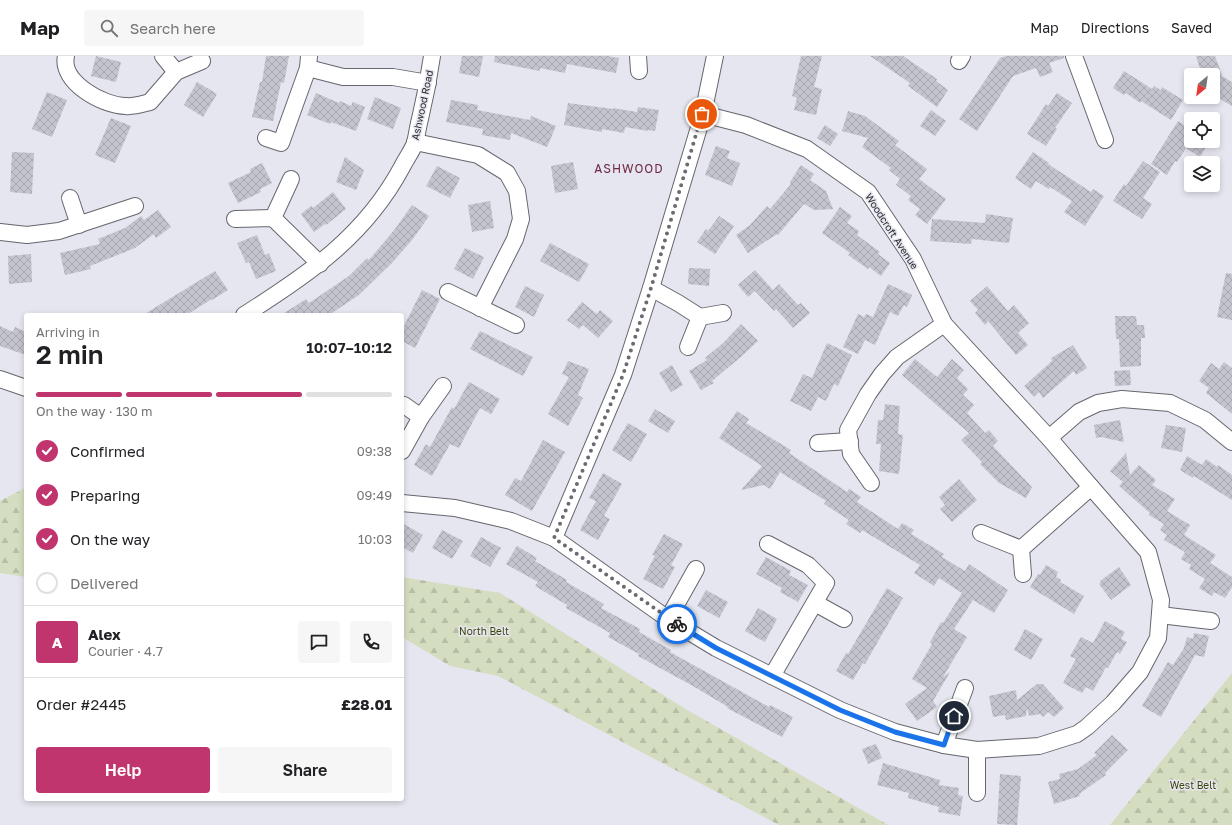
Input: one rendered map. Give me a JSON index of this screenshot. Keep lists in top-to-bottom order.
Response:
{
  "streets": {
    "street": ["Ashwood Road", "Woodcroft Avenue"]
  },
  "districts": ["ASHWOOD"],
  "parks": ["North Belt", "West Belt"],
  "north": "bottom left",
  "page": {
    "header": "Map",
    "search": "Search here",
    "nav": ["Map", "Directions", "Saved"],
    "heading": ["2 min", "Arriving in", "10:07–10:12"],
    "panel": [
      "Alex",
      "Courier · 4.7",
      "Order #2445",
      "£28.01"
    ],
    "bar": "On the way · 130 m",
    "list": [
      ["Confirmed", "09:38"],
      ["Preparing", "09:49"],
      ["On the way", "10:03"],
      "Delivered"
    ],
    "round": "A",
    "buttons": ["Help", "Share"]
  }
}
